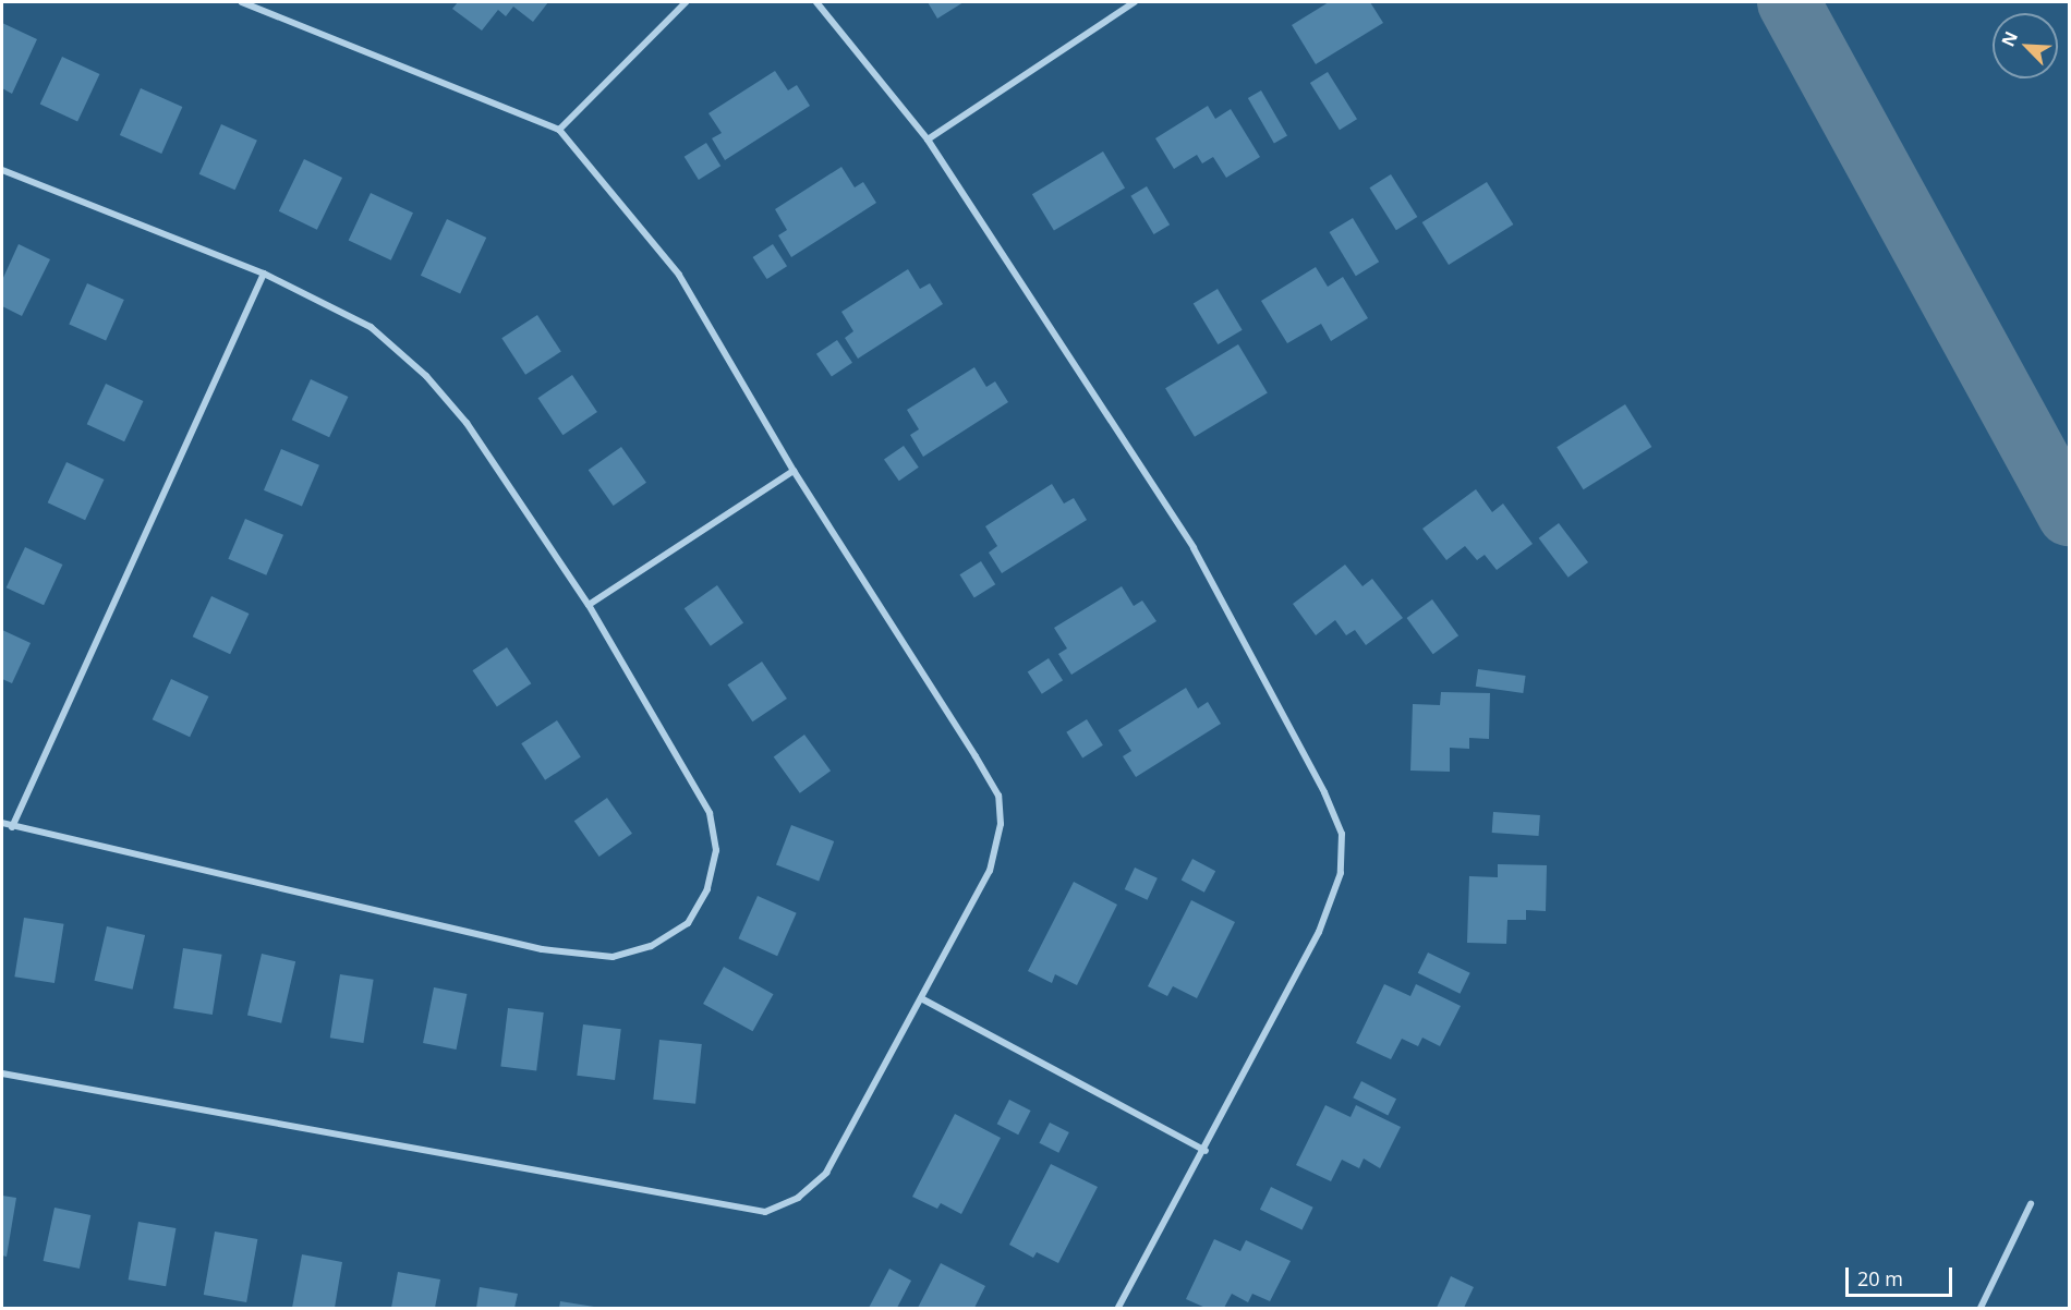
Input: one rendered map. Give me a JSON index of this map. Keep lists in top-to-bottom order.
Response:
{
  "scale_bar": "20 m",
  "north": "top left"
}
